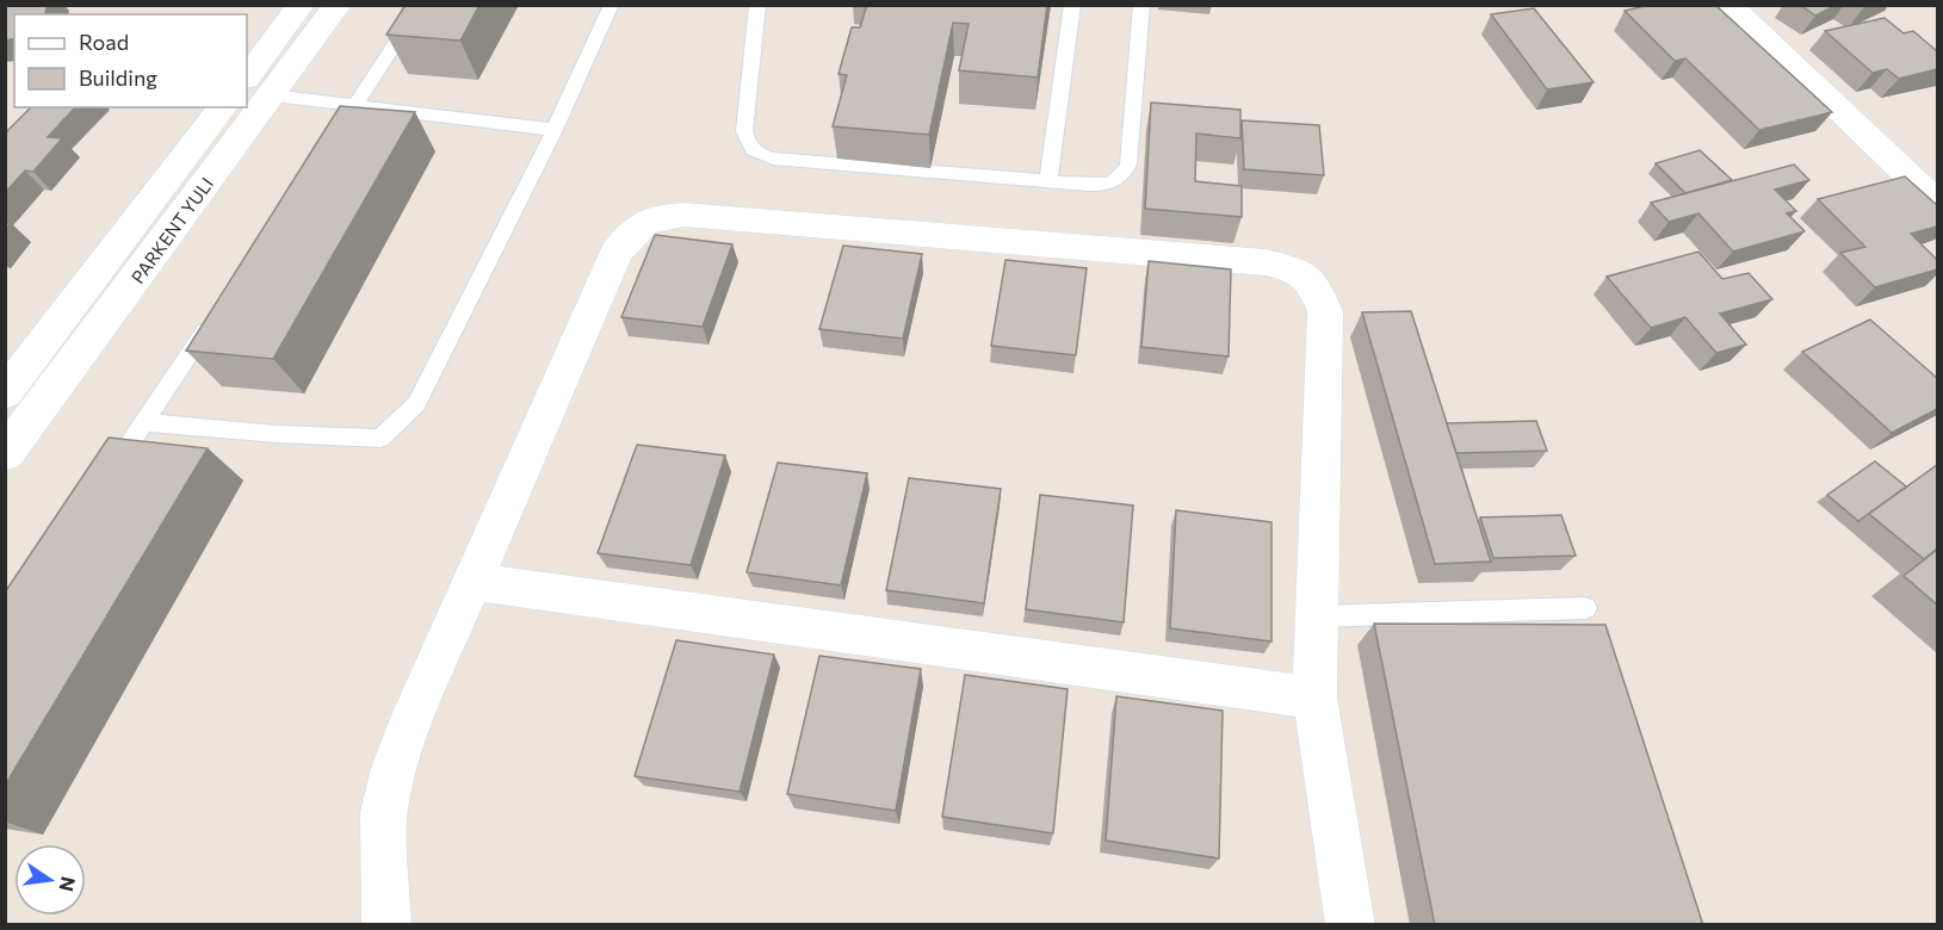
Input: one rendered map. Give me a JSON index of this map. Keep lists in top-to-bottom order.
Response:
{
  "streets": {
    "street": ["PARKENT YULI"]
  },
  "legend": ["Road", "Building"],
  "north": "right"
}
